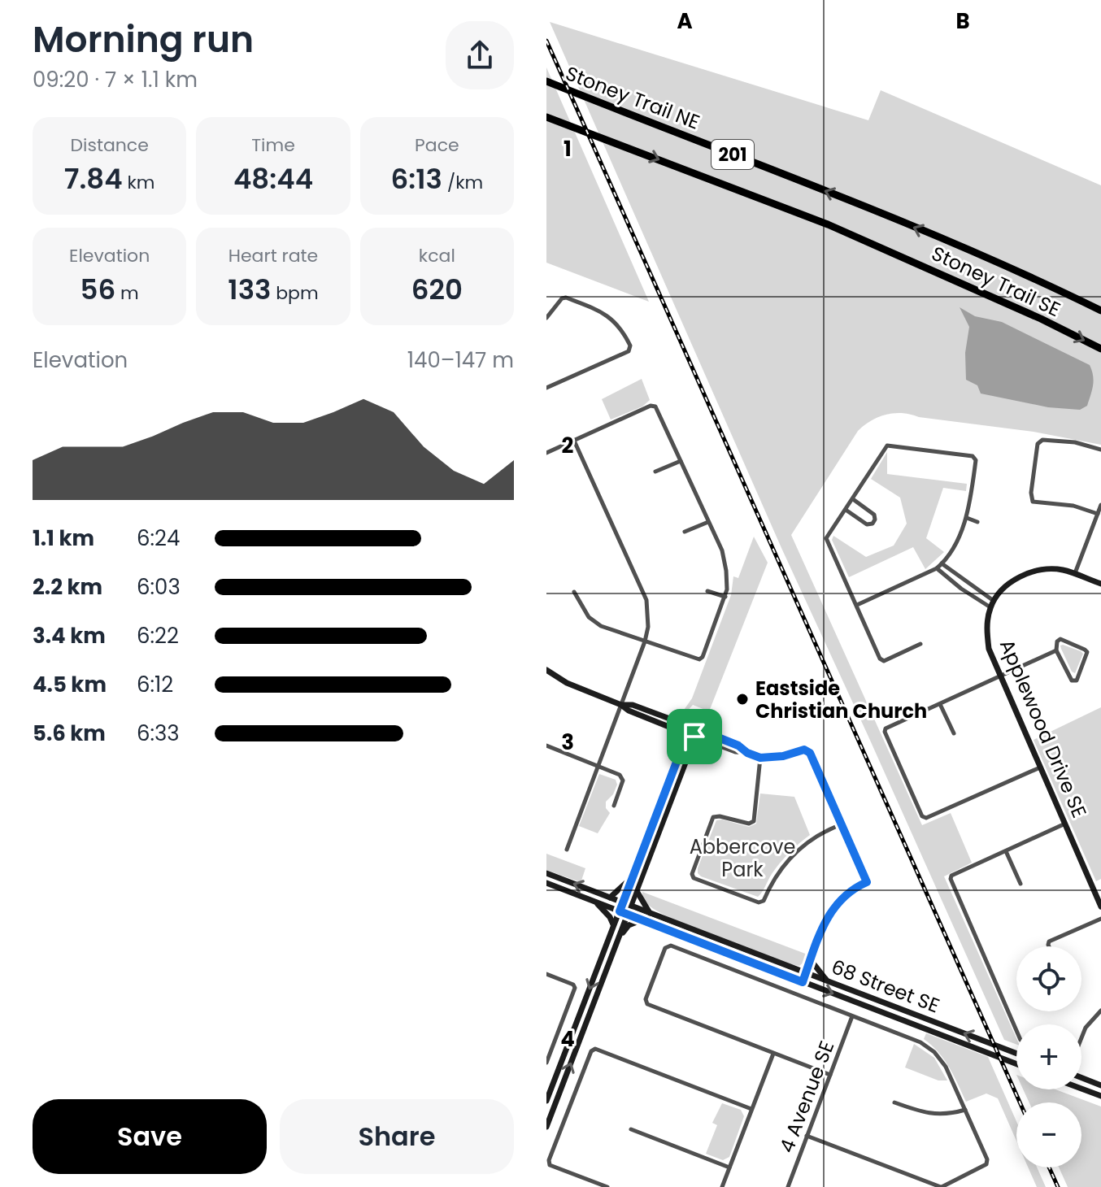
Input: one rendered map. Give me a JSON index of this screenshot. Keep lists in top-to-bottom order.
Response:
{
  "streets": {
    "highway": ["Stoney Trail NE", "201", "Stoney Trail SE"],
    "main road": ["Applewood Drive SE", "68 Street SE"],
    "street": ["4 Avenue SE"]
  },
  "crossings": [
    ["Stoney Trail NE", "Stoney Trail SE"]
  ],
  "one_way": ["Stoney Trail NE"],
  "parks": ["Abbercove Park"],
  "places": ["Eastside Christian Church"],
  "page": {
    "heading": ["Morning run", "09:20 · 7 × 1.1 km"],
    "stats": [
      ["Distance", "7.84 km"],
      ["Time", "48:44"],
      ["Pace", "6:13 /km"],
      ["Elevation", "56 m"],
      ["Heart rate", "133 bpm"],
      ["kcal", "620"]
    ],
    "chart": ["Elevation", "140–147 m"],
    "list": [
      {
        "name": "1.1 km",
        "note": "6:24"
      },
      {
        "name": "2.2 km",
        "note": "6:03"
      },
      {
        "name": "3.4 km",
        "note": "6:22"
      },
      {
        "name": "4.5 km",
        "note": "6:12"
      },
      {
        "name": "5.6 km",
        "note": "6:33"
      }
    ],
    "map_buttons": ["+", "−"],
    "buttons": ["Save", "Share"]
  },
  "grid": {
    "columns": ["A", "B"],
    "rows": [
      "1",
      "2",
      "3",
      "4"
    ]
  }
}
